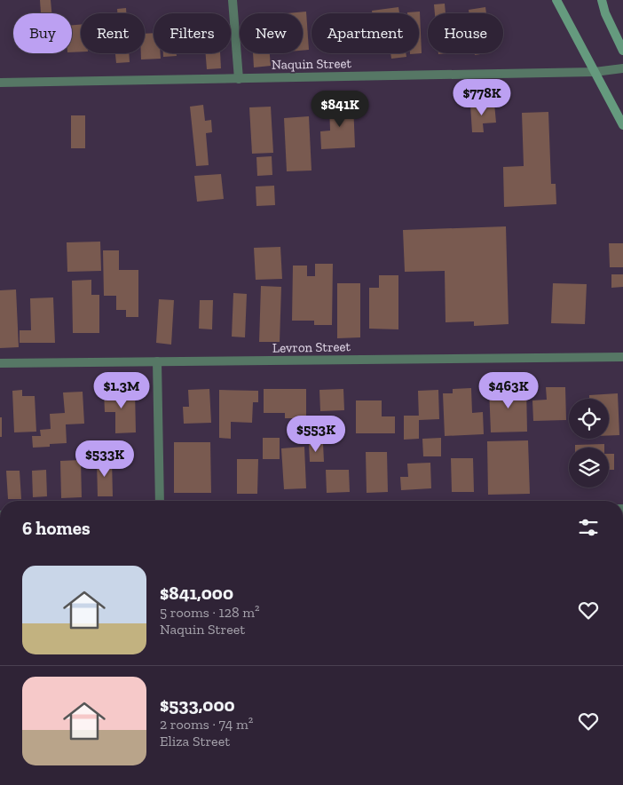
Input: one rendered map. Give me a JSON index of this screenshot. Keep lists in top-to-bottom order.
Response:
{
  "streets": {
    "street": ["Naquin Street", "Levron Street"]
  },
  "page": {
    "chip": [
      "Buy",
      "Rent",
      "Filters",
      "New",
      "Apartment",
      "House"
    ],
    "price": [
      "$778K",
      "$841K",
      "$1.3M",
      "$463K",
      "$553K",
      "$533K"
    ],
    "heading": "6 homes",
    "list": [
      {
        "name": "$841,000",
        "note": "5 rooms · 128 m² · Naquin Street"
      },
      {
        "name": "$533,000",
        "note": "2 rooms · 74 m² · Eliza Street"
      }
    ]
  }
}
